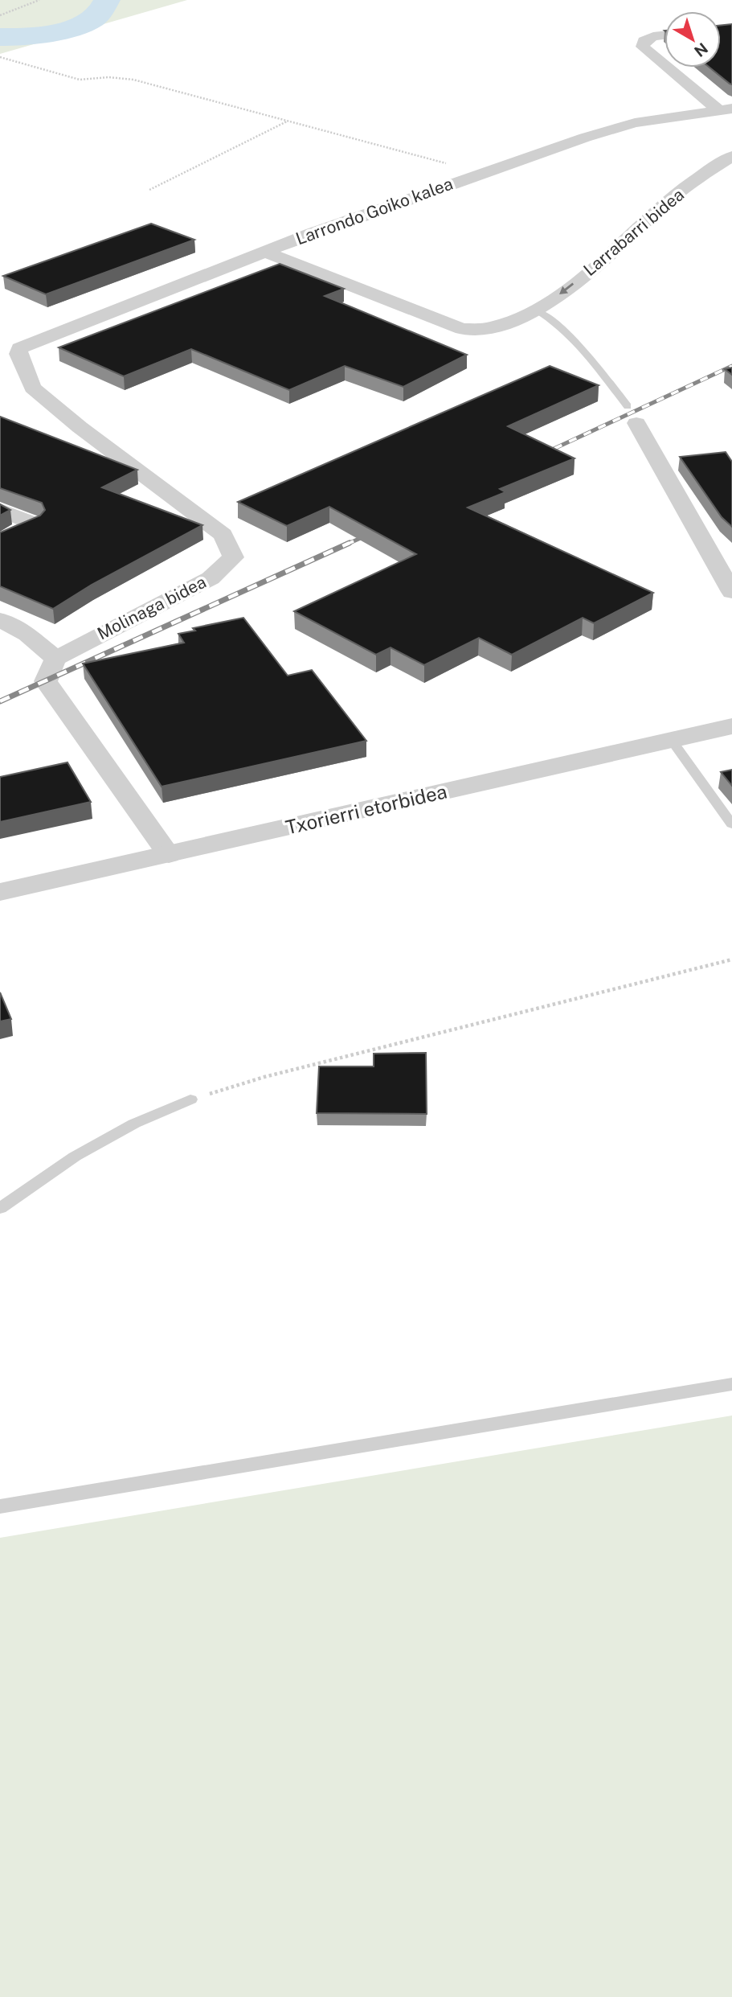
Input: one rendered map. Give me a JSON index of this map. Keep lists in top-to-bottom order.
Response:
{
  "streets": {
    "street": [
      "Larrondo Goiko kalea",
      "Larrabarri bidea",
      "Molinaga bidea",
      "Txorierri etorbidea"
    ]
  },
  "crossings": [
    ["Larrondo Goiko kalea", "Larrabarri bidea"],
    ["Larrondo Goiko kalea", "Molinaga bidea"]
  ],
  "one_way": ["Larrabarri bidea"],
  "north": "bottom right"
}
